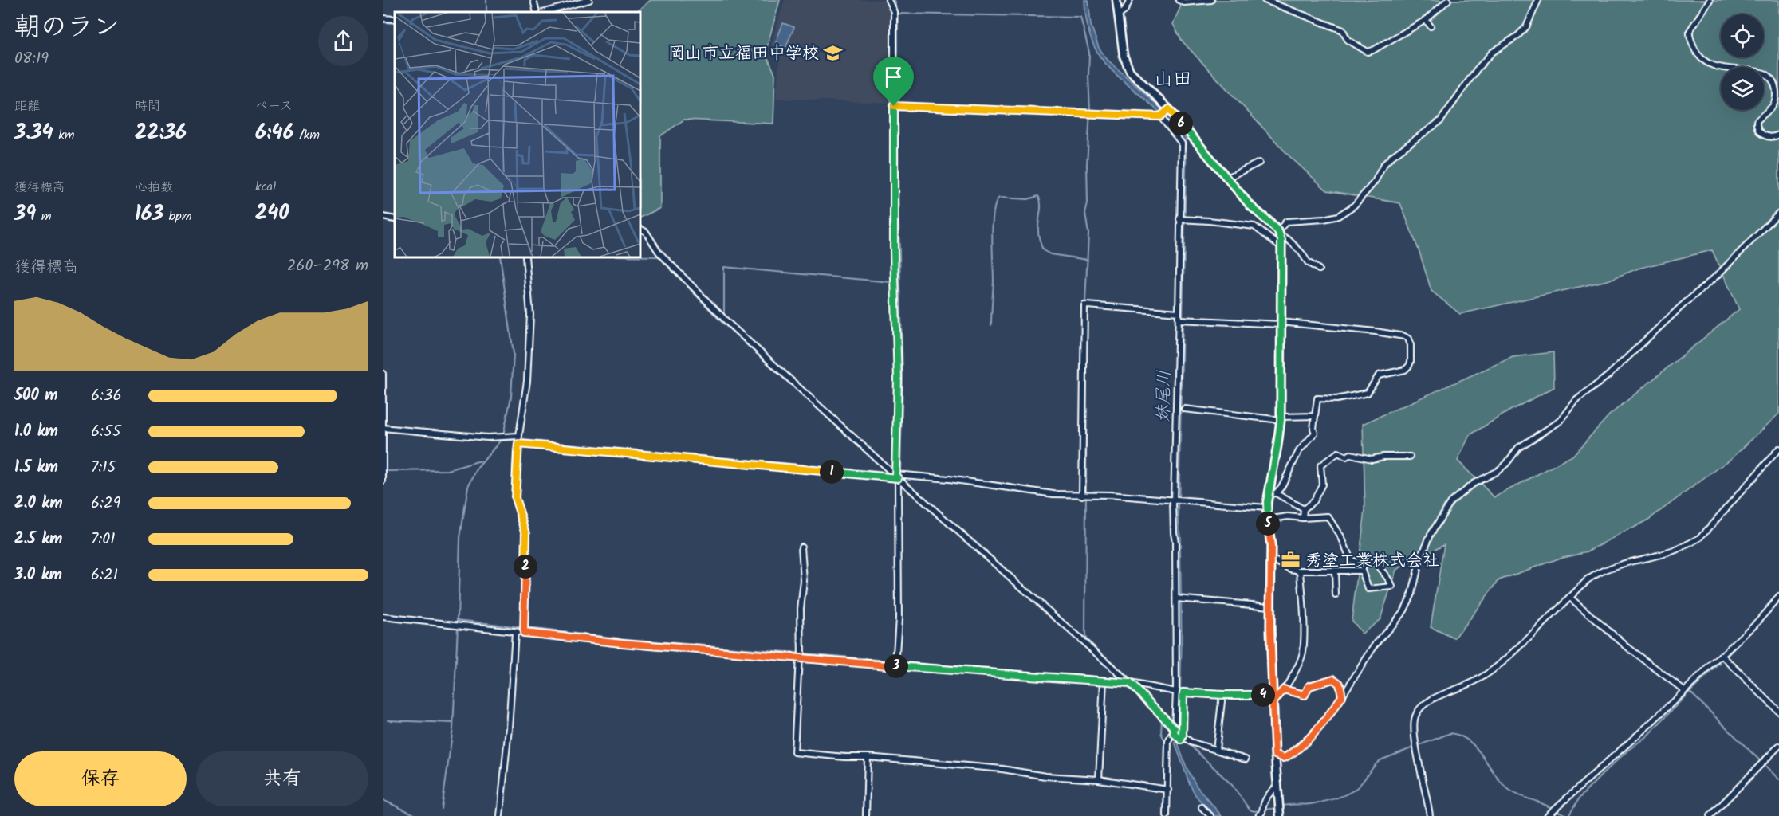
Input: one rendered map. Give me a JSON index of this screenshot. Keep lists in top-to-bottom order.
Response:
{
  "districts": ["山田"],
  "water": ["妹尾川"],
  "places": {
    "school or university": ["岡山市立福田中学校"],
    "office": ["秀塗工業株式会社"]
  },
  "page": {
    "heading": ["朝のラン", "08:19"],
    "stats": [
      ["距離", "3.34 km"],
      ["時間", "22:36"],
      ["ペース", "6:46 /km"],
      ["獲得標高", "39 m"],
      ["心拍数", "163 bpm"],
      ["kcal", "240"]
    ],
    "pins": [
      "6",
      "1",
      "5",
      "2",
      "3",
      "4"
    ],
    "chart": ["獲得標高", "260–298 m"],
    "list": [
      {
        "name": "500 m",
        "note": "6:36"
      },
      {
        "name": "1.0 km",
        "note": "6:55"
      },
      {
        "name": "1.5 km",
        "note": "7:15"
      },
      {
        "name": "2.0 km",
        "note": "6:29"
      },
      {
        "name": "2.5 km",
        "note": "7:01"
      },
      {
        "name": "3.0 km",
        "note": "6:21"
      }
    ],
    "buttons": ["保存", "共有"]
  }
}
